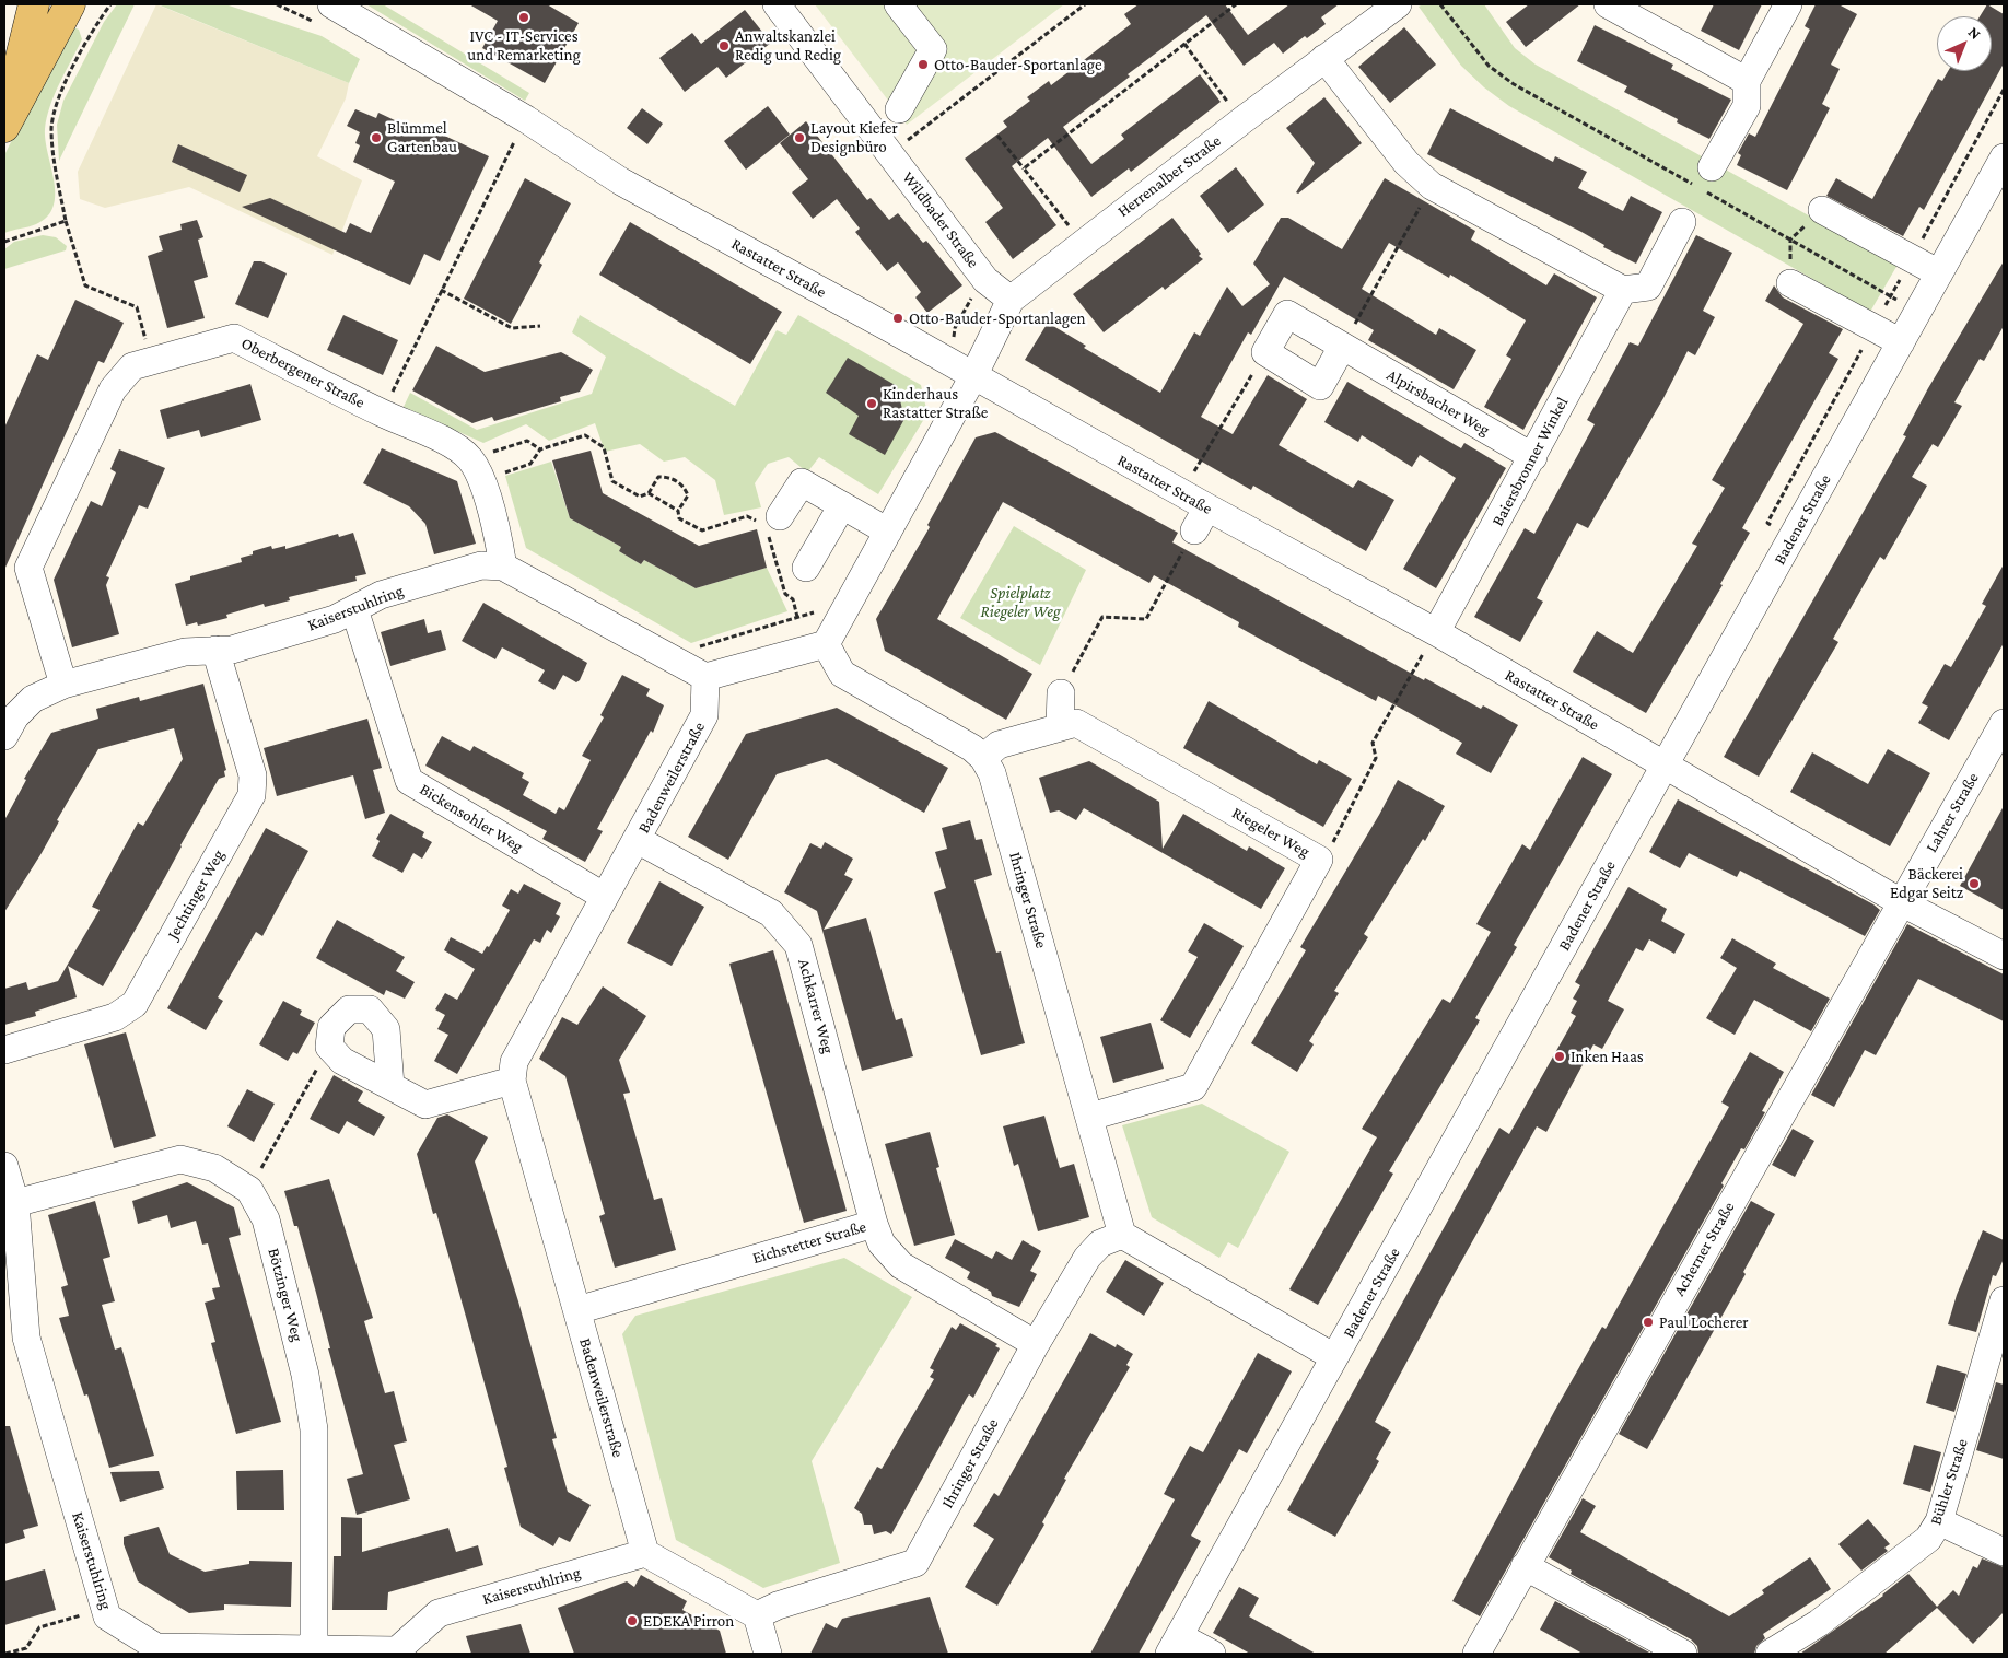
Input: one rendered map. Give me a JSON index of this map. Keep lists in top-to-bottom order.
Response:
{
  "streets": {
    "street": [
      "Herrenalber Straße",
      "Wildbader Straße",
      "Rastatter Straße",
      "Oberbergener Straße",
      "Alpirsbacher Weg",
      "Baiersbronner Winkel",
      "Badener Straße",
      "Kaiserstuhlring",
      "Badenweilerstraße",
      "Lahrer Straße",
      "Bickensohler Weg",
      "Riegeler Weg",
      "Jechtinger Weg",
      "Ihringer Straße",
      "Achkarrer Weg",
      "Eichstetter Straße",
      "Acherner Straße",
      "Bötzinger Weg",
      "Bühler Straße"
    ]
  },
  "crossings": [
    ["Herrenalber Straße", "Wildbader Straße"],
    ["Herrenalber Straße", "Rastatter Straße"],
    ["Rastatter Straße", "Baiersbronner Winkel"],
    ["Rastatter Straße", "Badener Straße"],
    ["Rastatter Straße", "Lahrer Straße"],
    ["Rastatter Straße", "Acherner Straße"],
    ["Oberbergener Straße", "Kaiserstuhlring"],
    ["Alpirsbacher Weg", "Baiersbronner Winkel"],
    ["Kaiserstuhlring", "Badenweilerstraße"],
    ["Kaiserstuhlring", "Bickensohler Weg"],
    ["Kaiserstuhlring", "Jechtinger Weg"],
    ["Kaiserstuhlring", "Bötzinger Weg"],
    ["Badenweilerstraße", "Bickensohler Weg"],
    ["Badenweilerstraße", "Achkarrer Weg"],
    ["Badenweilerstraße", "Eichstetter Straße"],
    ["Lahrer Straße", "Acherner Straße"],
    ["Riegeler Weg", "Ihringer Straße"],
    ["Ihringer Straße", "Eichstetter Straße"],
    ["Achkarrer Weg", "Eichstetter Straße"]
  ],
  "parks": ["Spielplatz Riegeler Weg"],
  "places": [
    "IVC - IT-Services und Remarketing",
    "Anwaltskanzlei Redig und Redig",
    "Otto-Bauder-Sportanlage",
    "Blümmel Gartenbau",
    "Layout Kiefer Designbüro",
    "Otto-Bauder-Sportanlagen",
    "Kinderhaus Rastatter Straße",
    "Bäckerei Edgar Seitz",
    "Inken Haas",
    "Paul Locherer",
    "EDEKA Pirron"
  ],
  "north": "top right"
}
